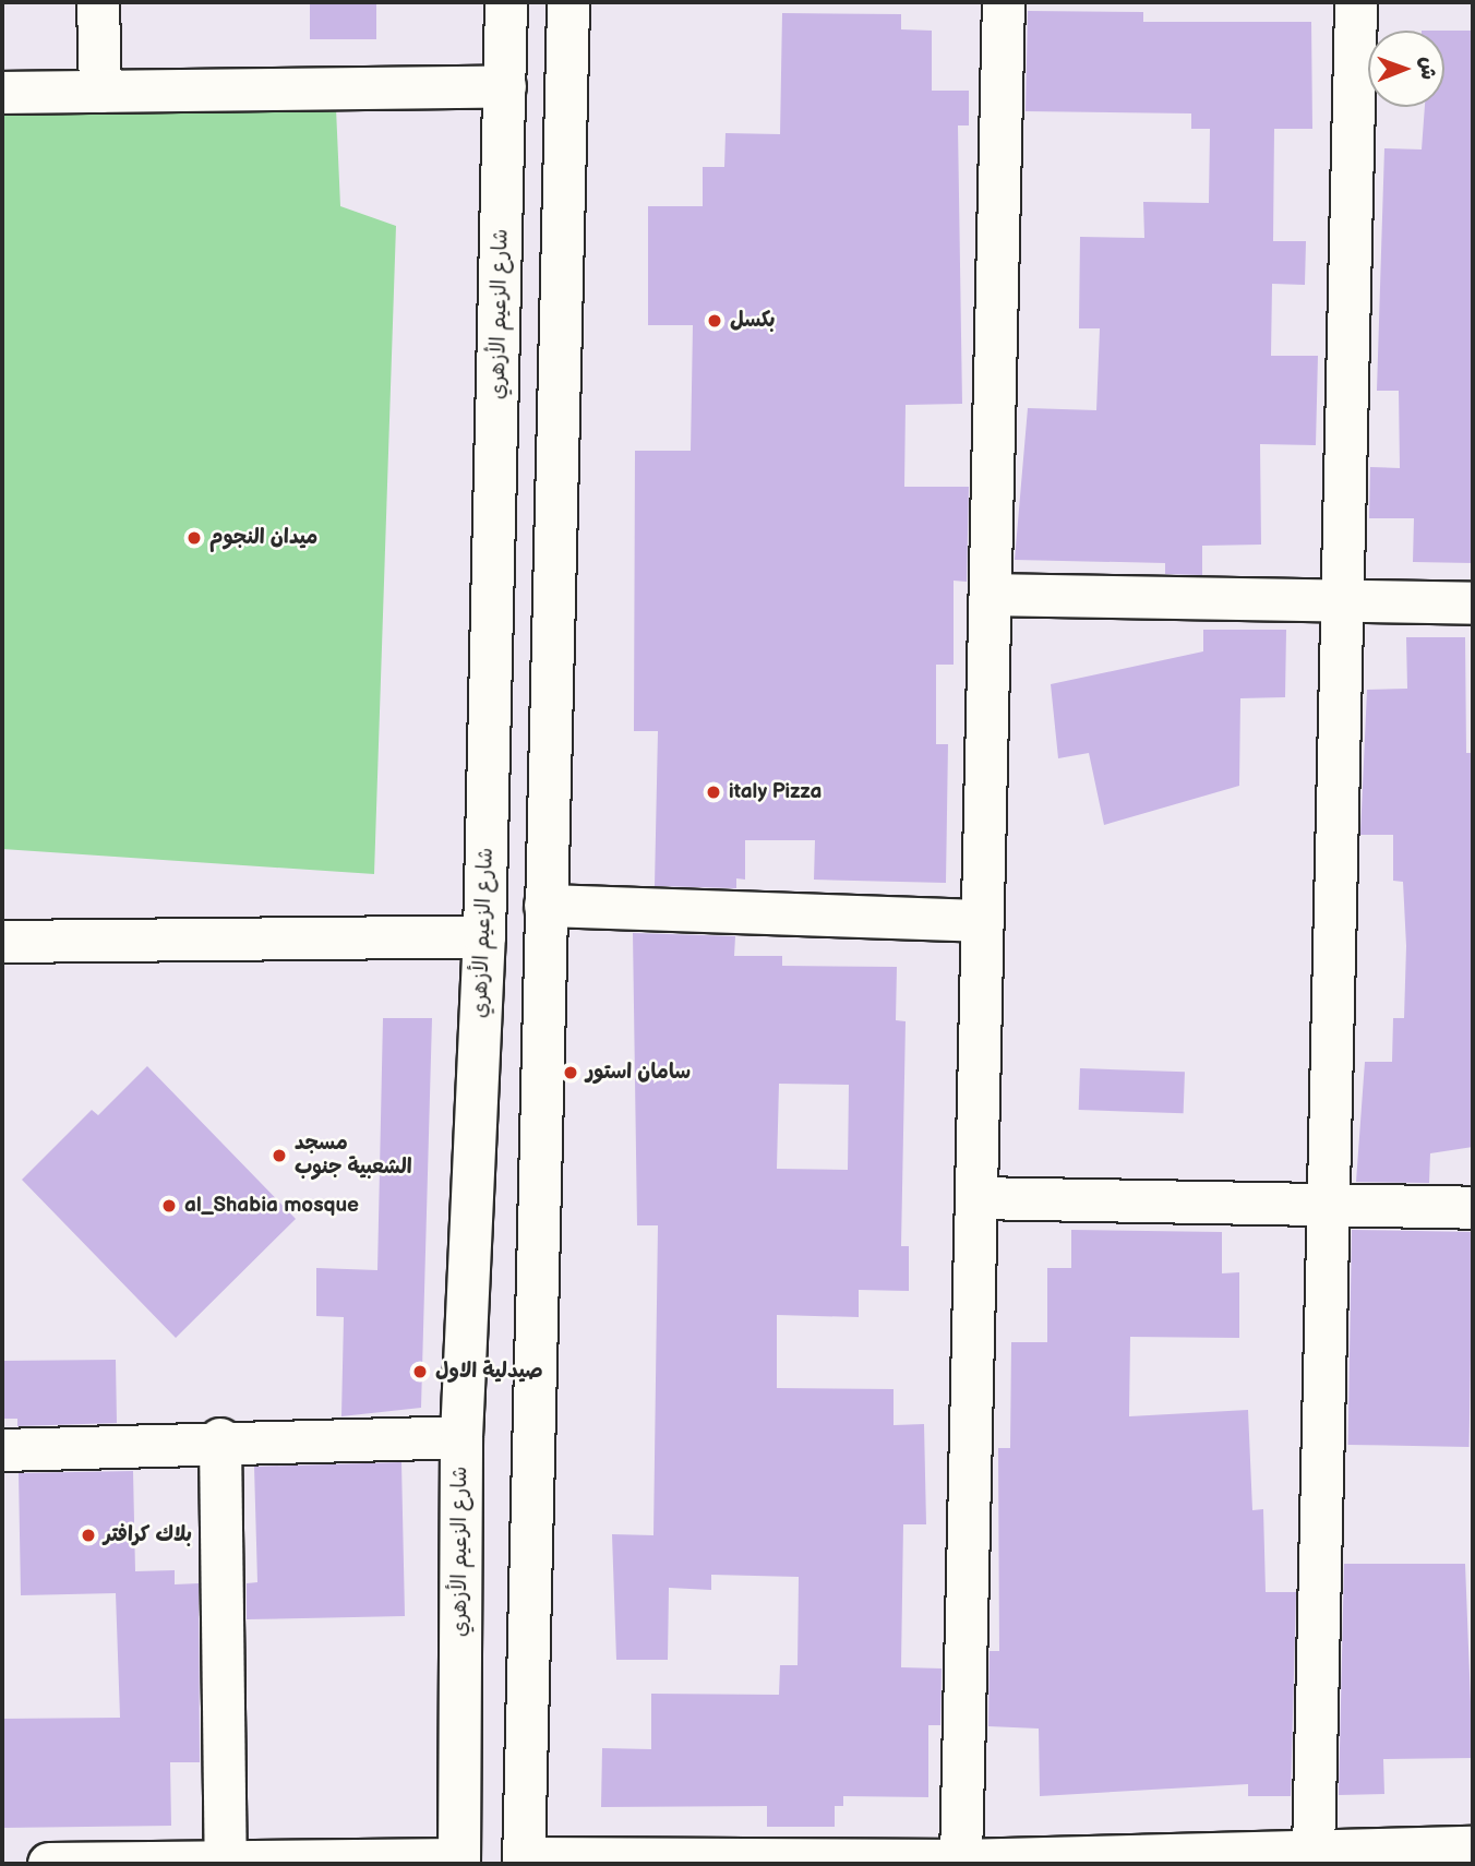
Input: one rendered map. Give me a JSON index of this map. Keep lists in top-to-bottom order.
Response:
{
  "streets": {
    "street": ["شارع الزعيم الأزهري"]
  },
  "places": [
    "بكسل",
    "ميدان النجوم",
    "italy Pizza",
    "سامان استور",
    "مسجد الشعبية جنوب",
    "al_Shabia mosque",
    "صيدلية الاول",
    "بلاك كرافتر"
  ],
  "north": "right"
}
